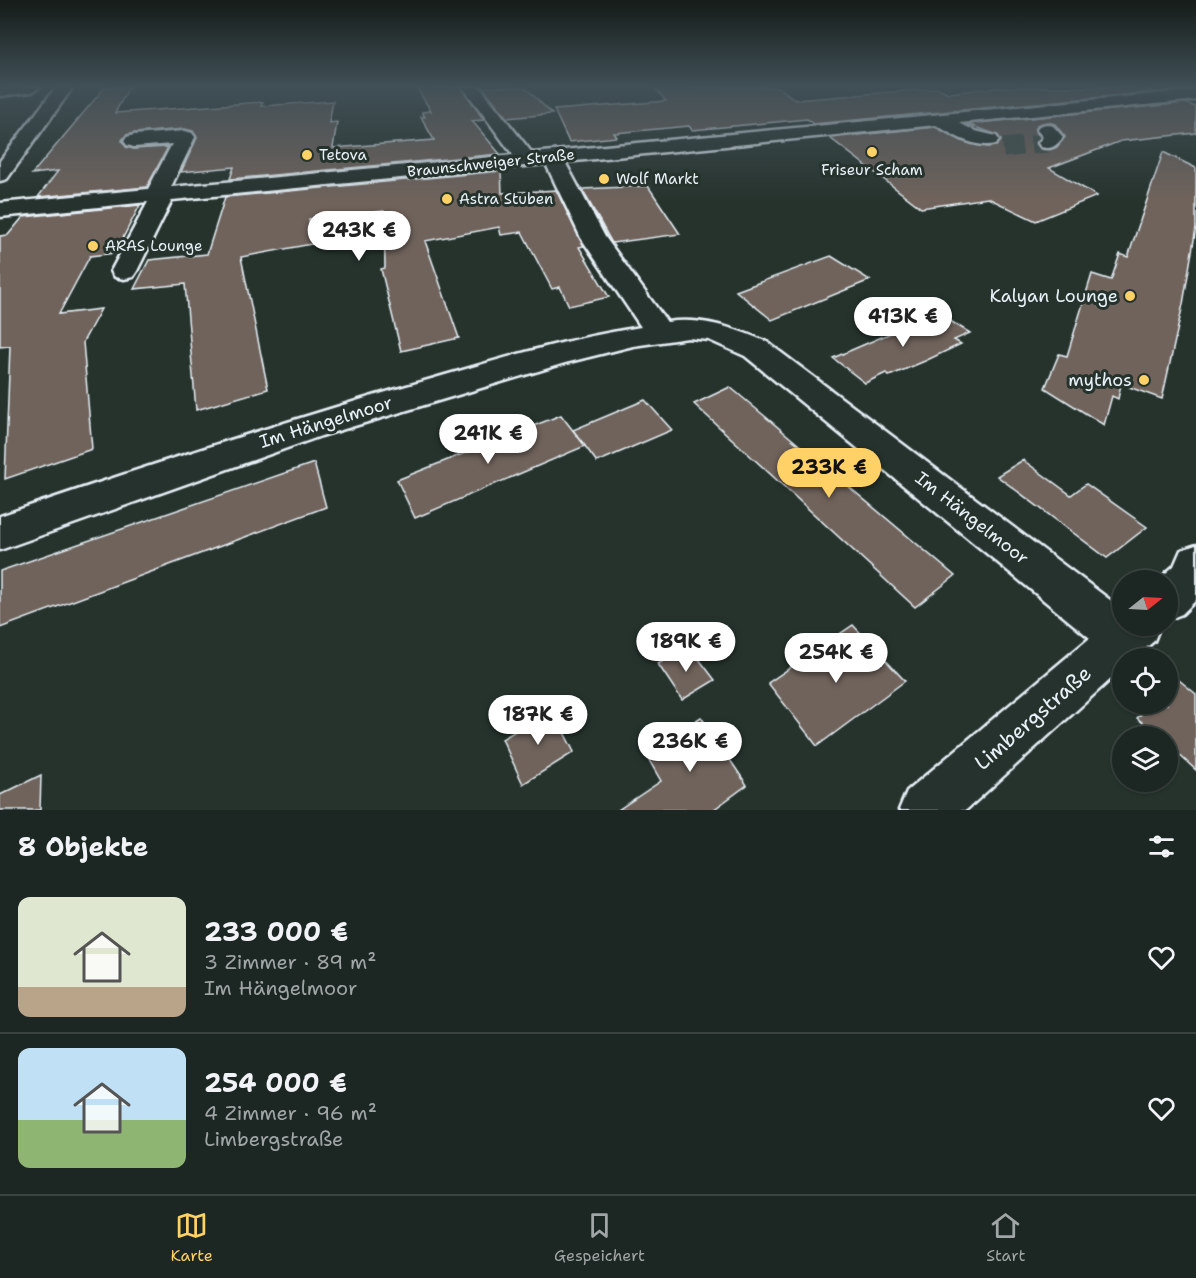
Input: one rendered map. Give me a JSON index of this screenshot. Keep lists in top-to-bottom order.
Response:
{
  "streets": {
    "street": ["Braunschweiger Straße", "Im Hängelmoor", "Limbergstraße"]
  },
  "places": [
    "Friseur Scham",
    "Tetova",
    "Wolf Markt",
    "Astra Stuben",
    "ARAS Lounge",
    "Kalyan Lounge",
    "mythos"
  ],
  "north": "right",
  "page": {
    "price": [
      "243K €",
      "413K €",
      "241K €",
      "233K €",
      "189K €",
      "254K €",
      "187K €",
      "236K €"
    ],
    "heading": "8 Objekte",
    "list": [
      {
        "name": "233 000 €",
        "note": "3 Zimmer · 89 m² · Im Hängelmoor"
      },
      {
        "name": "254 000 €",
        "note": "4 Zimmer · 96 m² · Limbergstraße"
      }
    ],
    "tabs": ["Karte", "Gespeichert", "Start"]
  }
}
